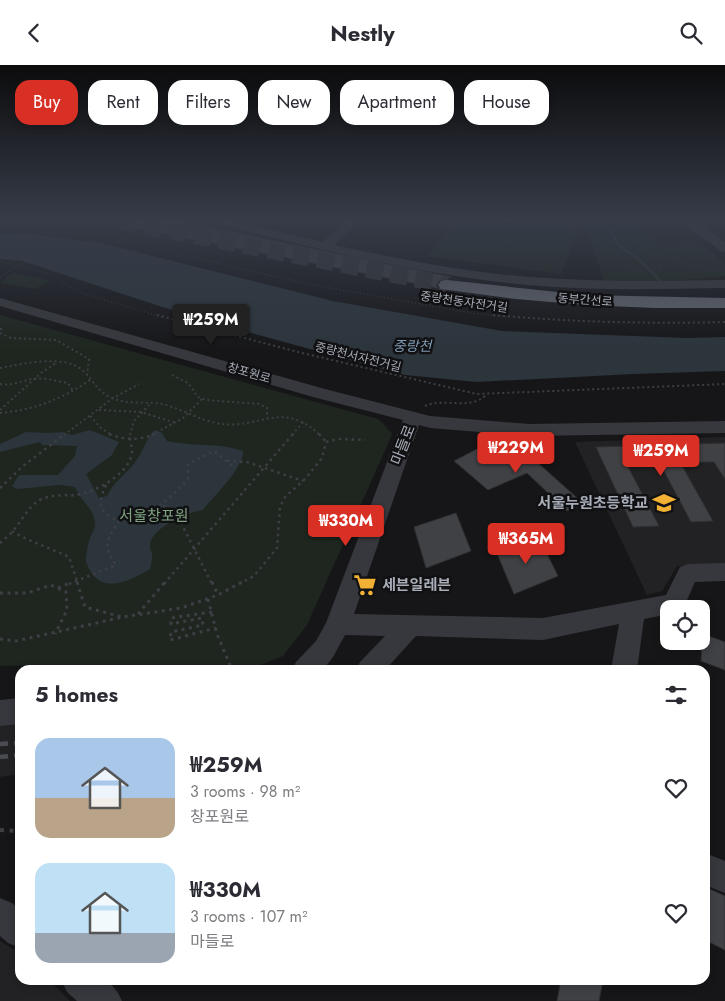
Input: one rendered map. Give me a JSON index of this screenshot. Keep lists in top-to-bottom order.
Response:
{
  "streets": {
    "highway": ["동부간선로"],
    "street": ["창포원로", "마들로"],
    "path": ["중랑천동자전거길", "중랑천서자전거길"]
  },
  "crossings": [
    ["창포원로", "마들로"]
  ],
  "water": ["중랑천"],
  "parks": ["서울창포원"],
  "places": {
    "school or university": ["서울누원초등학교"],
    "supermarket": ["세븐일레븐"]
  },
  "page": {
    "header": "Nestly",
    "chip": [
      "Buy",
      "Rent",
      "Filters",
      "New",
      "Apartment",
      "House"
    ],
    "price": [
      "₩259M",
      "₩229M",
      "₩259M",
      "₩330M",
      "₩365M"
    ],
    "heading": "5 homes",
    "list": [
      {
        "name": "₩259M",
        "note": "3 rooms · 98 m² · 창포원로"
      },
      {
        "name": "₩330M",
        "note": "3 rooms · 107 m² · 마들로"
      }
    ]
  }
}
